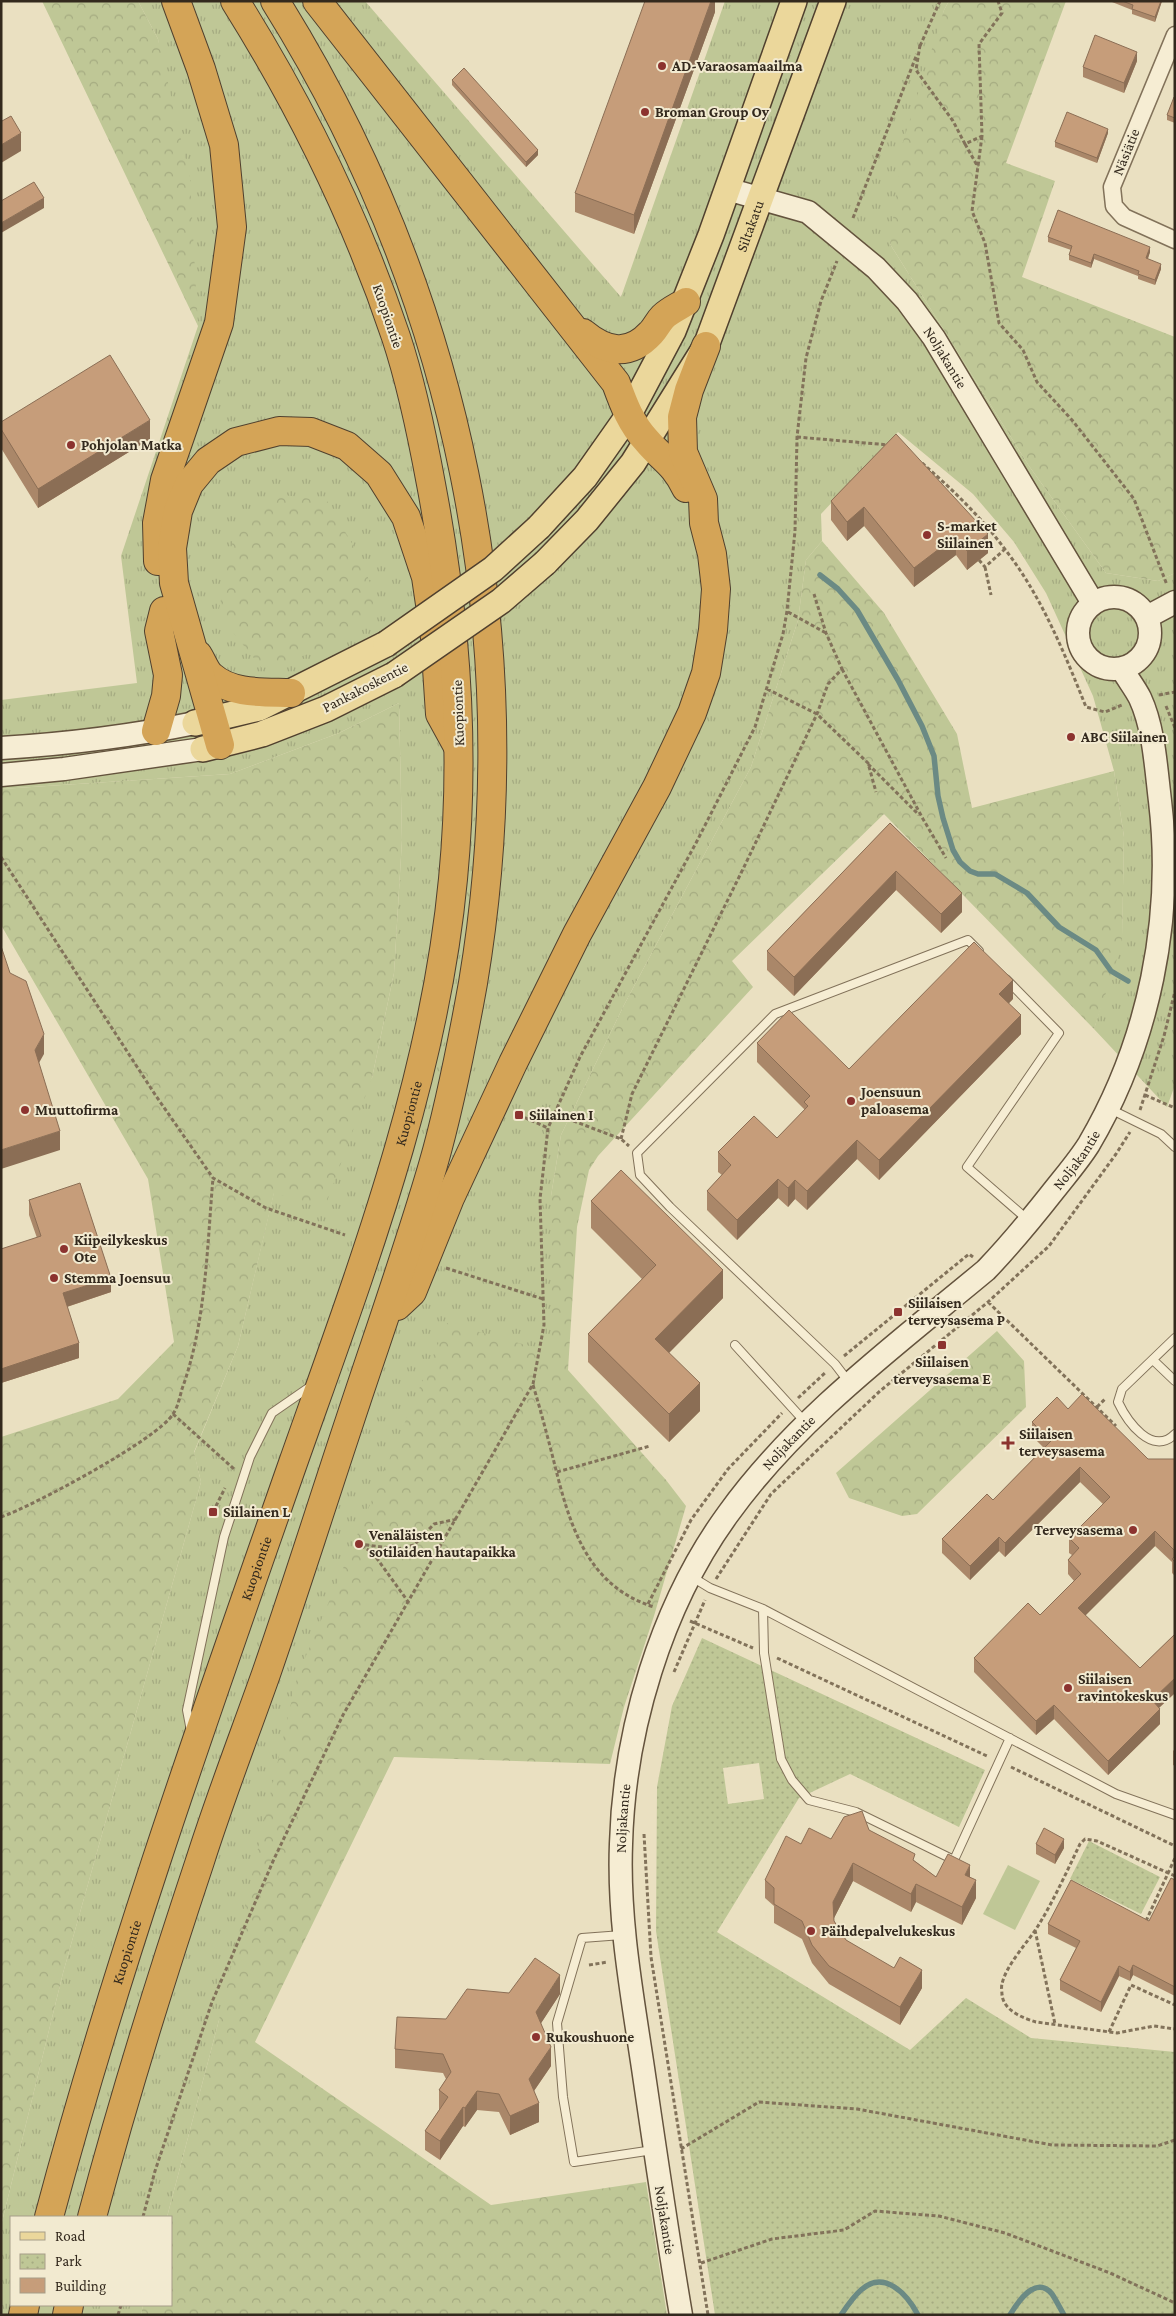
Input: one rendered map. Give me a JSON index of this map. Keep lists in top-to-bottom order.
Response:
{
  "streets": {
    "highway": ["Kuopiontie"],
    "main road": ["Siltakatu", "Noljakantie", "Pankakoskentie"],
    "street": ["Näsiätie"]
  },
  "crossings": [
    ["Siltakatu", "Noljakantie"],
    ["Siltakatu", "Pankakoskentie"]
  ],
  "places": {
    "other": [
      "AD-Varaosamaailma",
      "Broman Group Oy",
      "Pohjolan Matka",
      "S-market Siilainen",
      "ABC Siilainen",
      "Joensuun paloasema",
      "Muuttofirma",
      "Kiipeilykeskus Ote",
      "Stemma Joensuu",
      "Terveysasema",
      "Venäläisten sotilaiden hautapaikka",
      "Siilaisen ravintokeskus",
      "Päihdepalvelukeskus",
      "Rukoushuone"
    ],
    "transit": [
      "Siilainen I",
      "Siilaisen terveysasema P",
      "Siilaisen terveysasema E",
      "Siilainen L"
    ],
    "health": ["Siilaisen terveysasema"]
  },
  "legend": ["Road", "Park", "Building"]
}
